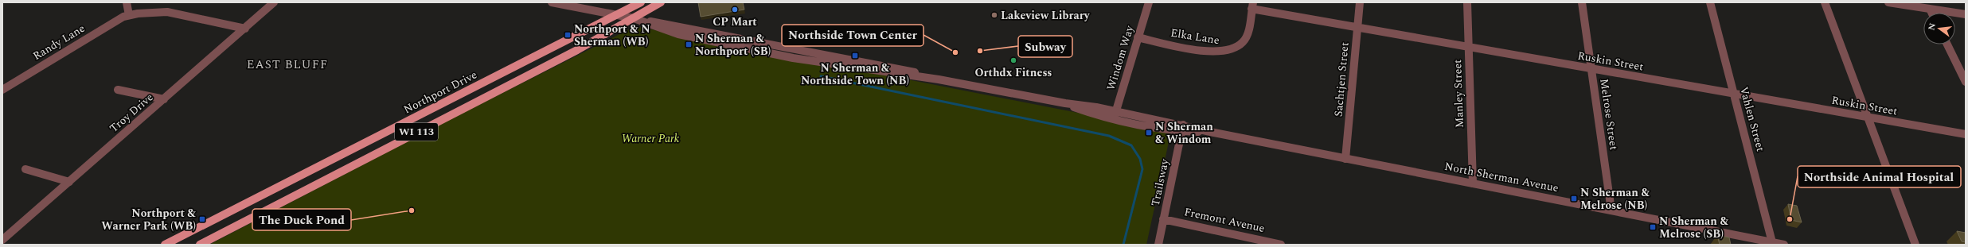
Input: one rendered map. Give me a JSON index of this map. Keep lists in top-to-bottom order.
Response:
{
  "streets": {
    "main road": ["Northport Drive", "WI 113"],
    "street": [
      "Elka Lane",
      "Randy Lane",
      "Windom Way",
      "Ruskin Street",
      "Sachtjen Street",
      "Manley Street",
      "Troy Drive",
      "Melrose Street",
      "Vahlen Street",
      "North Sherman Avenue",
      "Trailsway",
      "Fremont Avenue"
    ]
  },
  "crossings": [
    ["Elka Lane", "Windom Way"],
    ["Elka Lane", "Ruskin Street"],
    ["Randy Lane", "Troy Drive"],
    ["Windom Way", "North Sherman Avenue"],
    ["Ruskin Street", "Sachtjen Street"],
    ["Ruskin Street", "Manley Street"],
    ["Ruskin Street", "Melrose Street"],
    ["Ruskin Street", "Vahlen Street"],
    ["Sachtjen Street", "North Sherman Avenue"],
    ["Northport Drive", "North Sherman Avenue"],
    ["Manley Street", "North Sherman Avenue"],
    ["Melrose Street", "North Sherman Avenue"],
    ["Vahlen Street", "North Sherman Avenue"],
    ["WI 113", "North Sherman Avenue"],
    ["North Sherman Avenue", "Trailsway"],
    ["Trailsway", "Fremont Avenue"]
  ],
  "districts": ["EAST BLUFF"],
  "parks": ["Warner Park"],
  "places": {
    "other": [
      "CP Mart",
      "Lakeview Library",
      "Subway",
      "Northside Town Center",
      "Orthdx Fitness",
      "The Duck Pond",
      "Northside Animal Hospital"
    ],
    "transit": [
      "Northport & N Sherman (WB)",
      "N Sherman & Northport (SB)",
      "N Sherman & Northside Town (NB)",
      "N Sherman & Windom",
      "N Sherman & Melrose (NB)",
      "Northport & Warner Park (WB)",
      "N Sherman & Melrose (SB)"
    ]
  },
  "north": "left"
}
